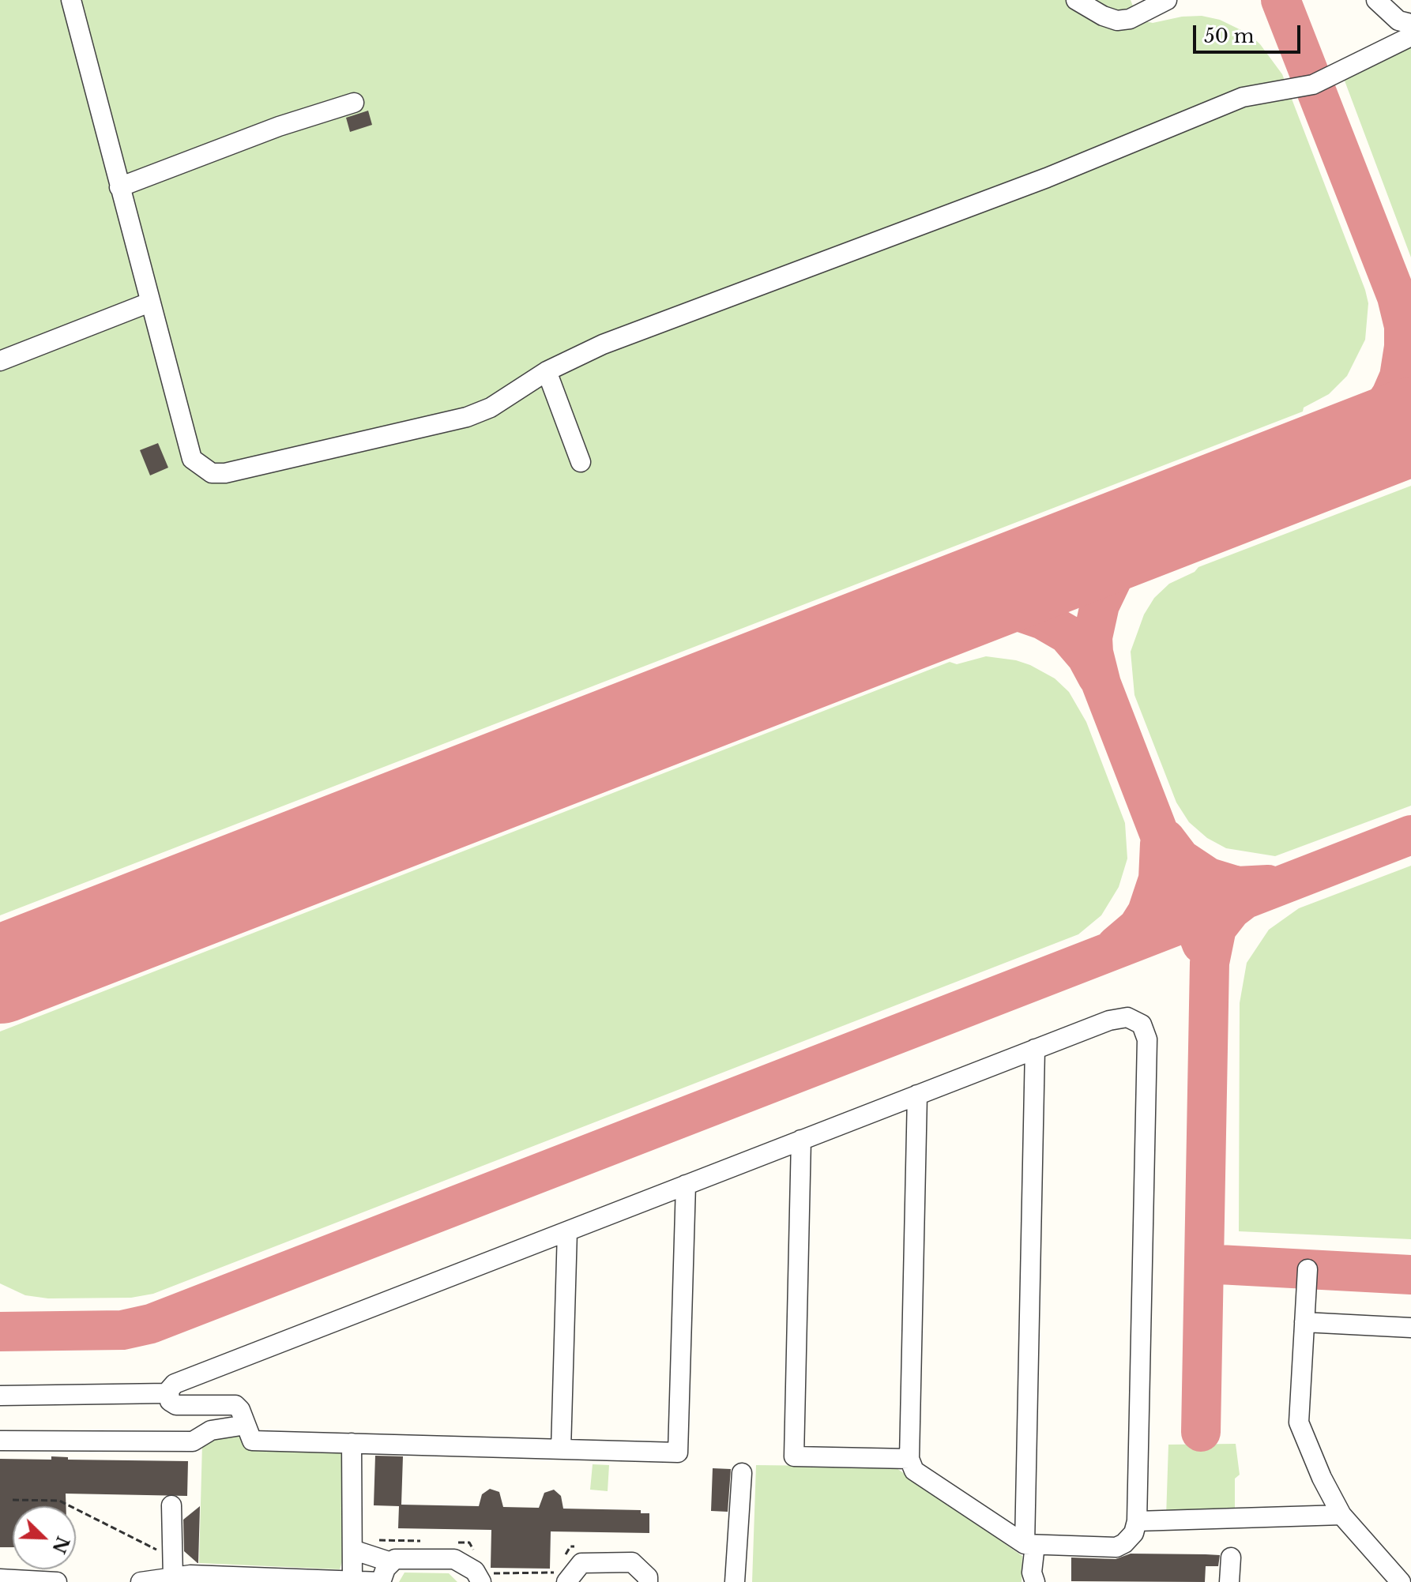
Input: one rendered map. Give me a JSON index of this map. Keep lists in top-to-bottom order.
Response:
{
  "scale_bar": "50 m",
  "north": "bottom right"
}
